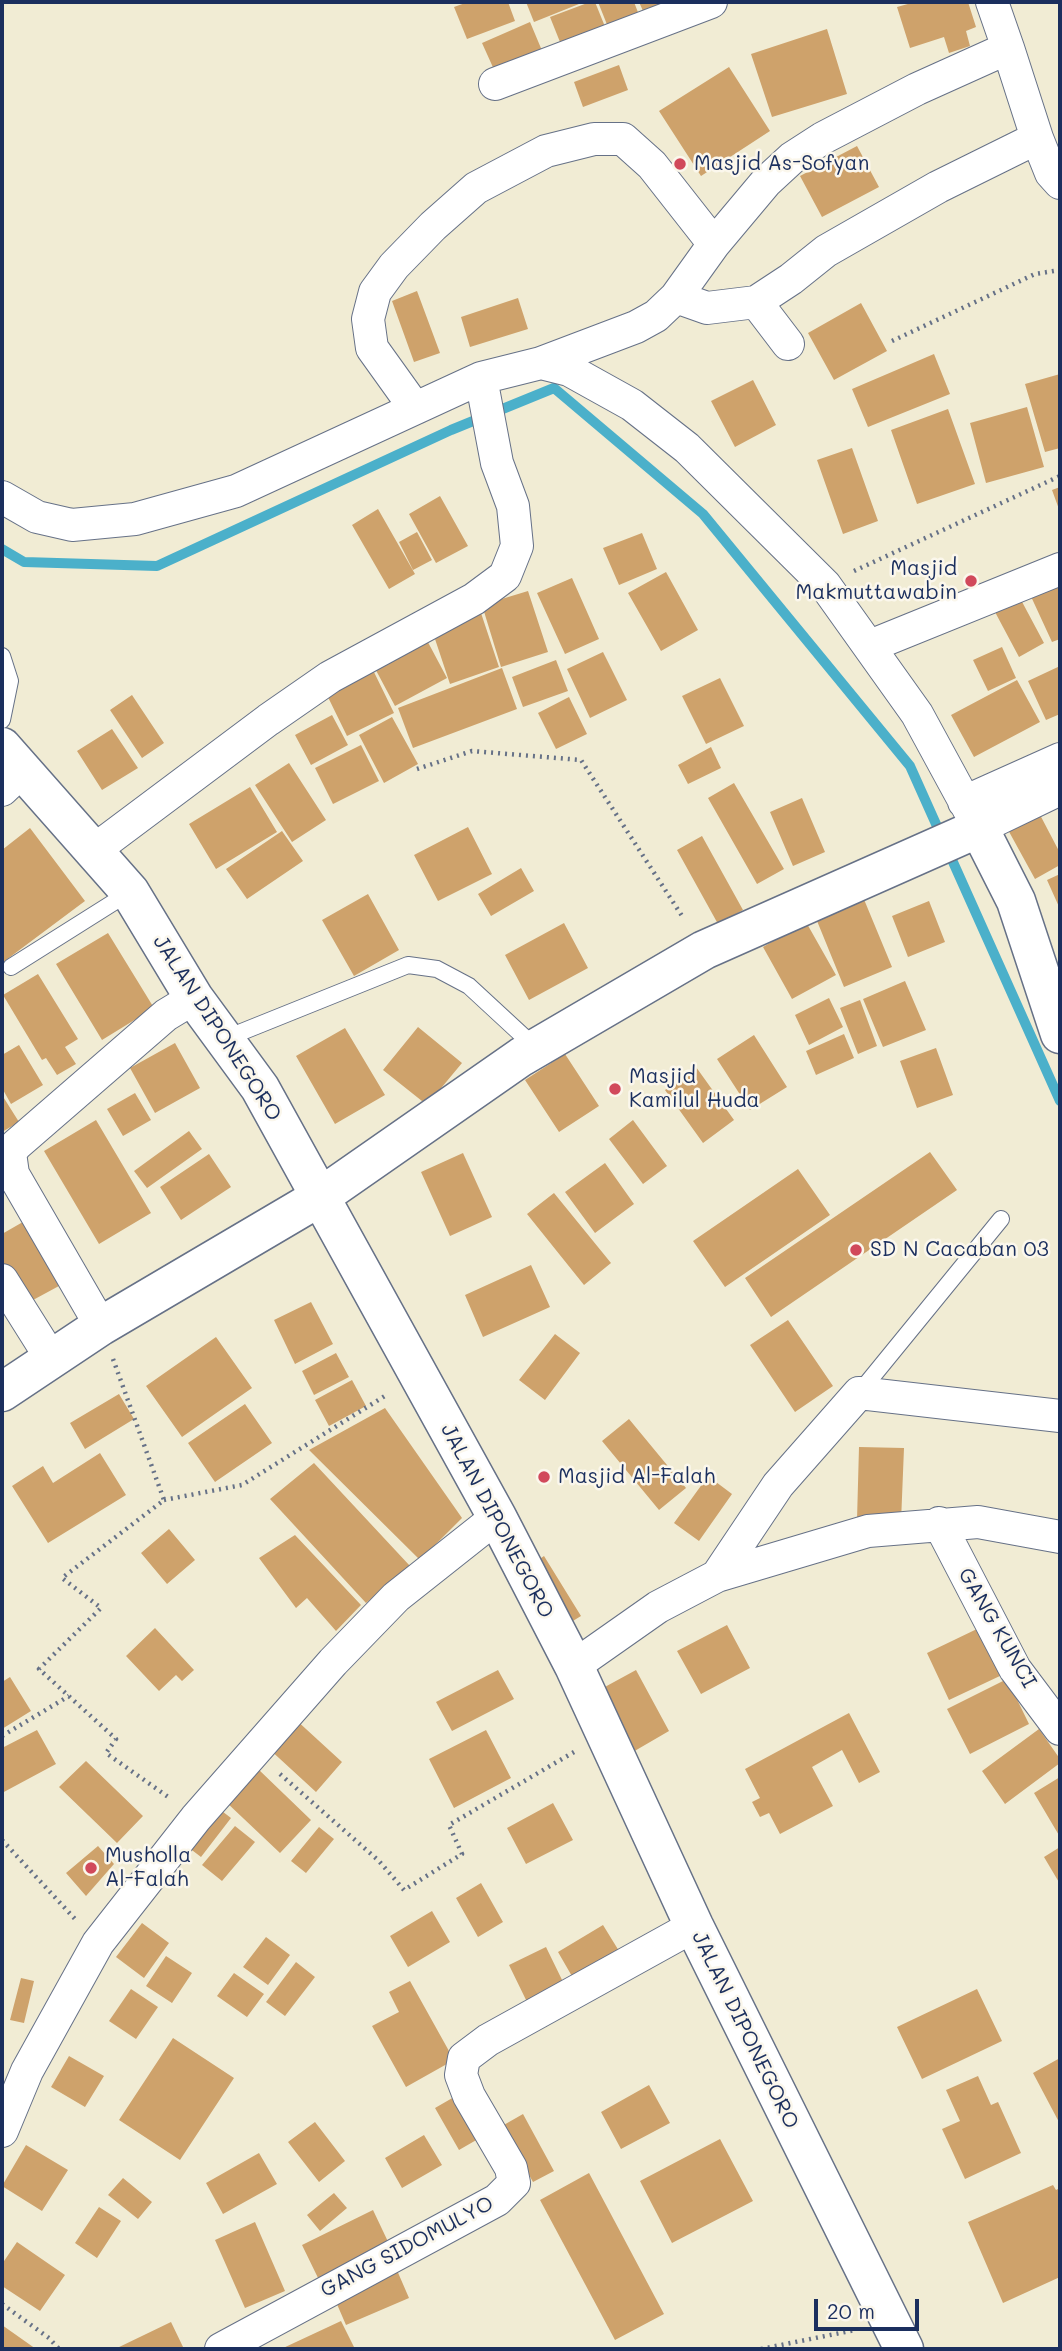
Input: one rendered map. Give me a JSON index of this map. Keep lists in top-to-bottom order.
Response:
{
  "streets": {
    "main road": ["JALAN DIPONEGORO"],
    "street": ["GANG KUNCI", "GANG SIDOMULYO"]
  },
  "crossings": [
    ["JALAN DIPONEGORO", "GANG SIDOMULYO"]
  ],
  "places": [
    "Masjid As-Sofyan",
    "Masjid Makmuttawabin",
    "Masjid Kamilul Huda",
    "SD N Cacaban 03",
    "Masjid Al-Falah",
    "Musholla Al-Falah"
  ],
  "scale_bar": "20 m"
}
